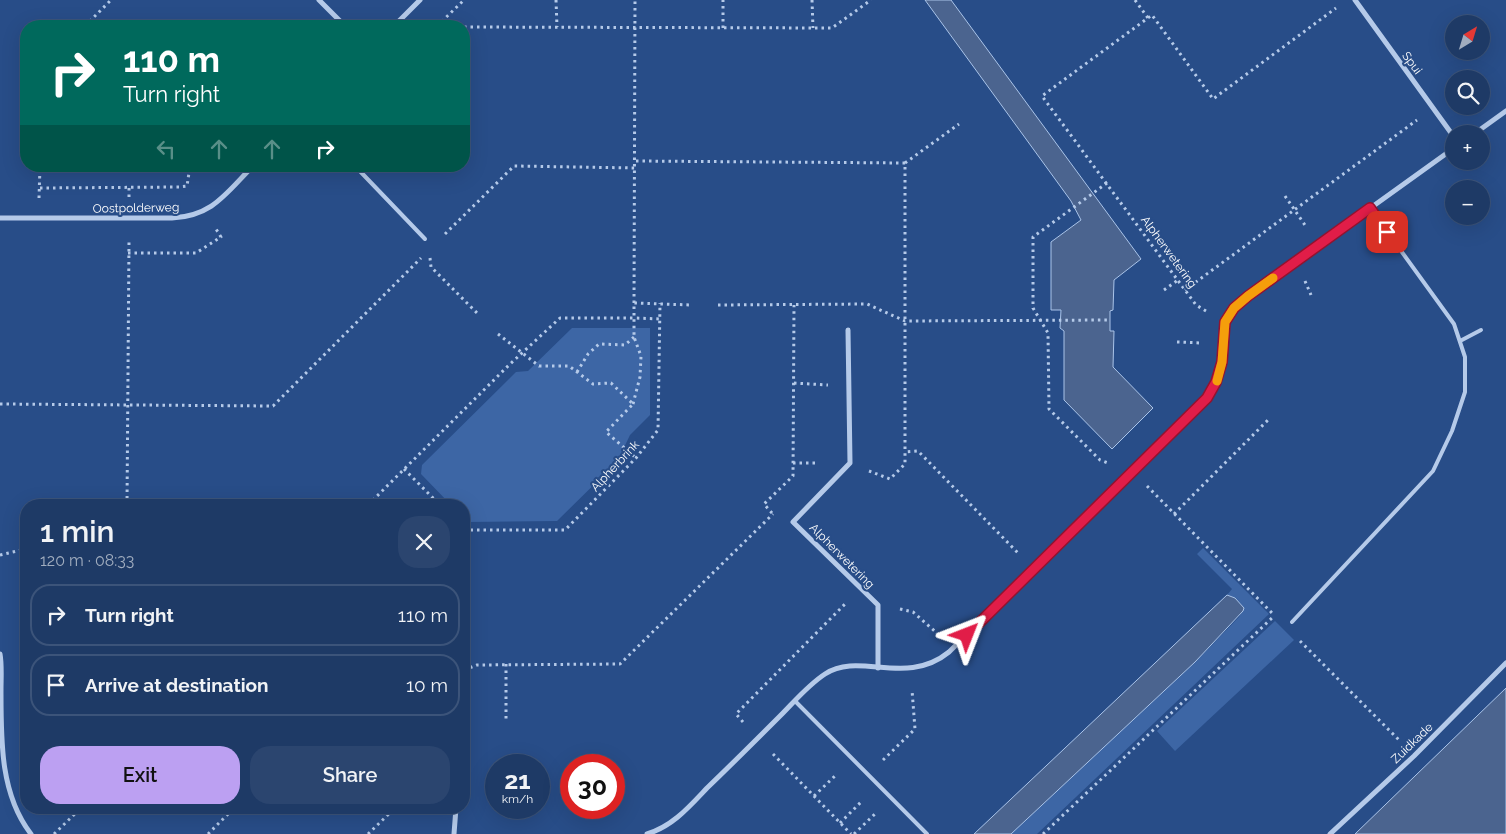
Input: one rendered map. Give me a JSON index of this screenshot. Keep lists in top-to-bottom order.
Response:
{
  "streets": {
    "street": [
      "Spui",
      "Oostpolderweg",
      "Alpherwetering",
      "Zuidkade"
    ],
    "path": ["Alpherbrink"]
  },
  "north": "top right",
  "page": {
    "map_buttons": ["+", "−"],
    "turn": ["110 m", "Turn right"],
    "heading": ["1 min", "120 m · 08:33"],
    "list": [
      {
        "name": "Turn right",
        "value": "110 m"
      },
      {
        "name": "Arrive at destination",
        "value": "10 m"
      }
    ],
    "buttons": ["Exit", "Share"],
    "speed": "21 km/h",
    "limit": "30"
  }
}
